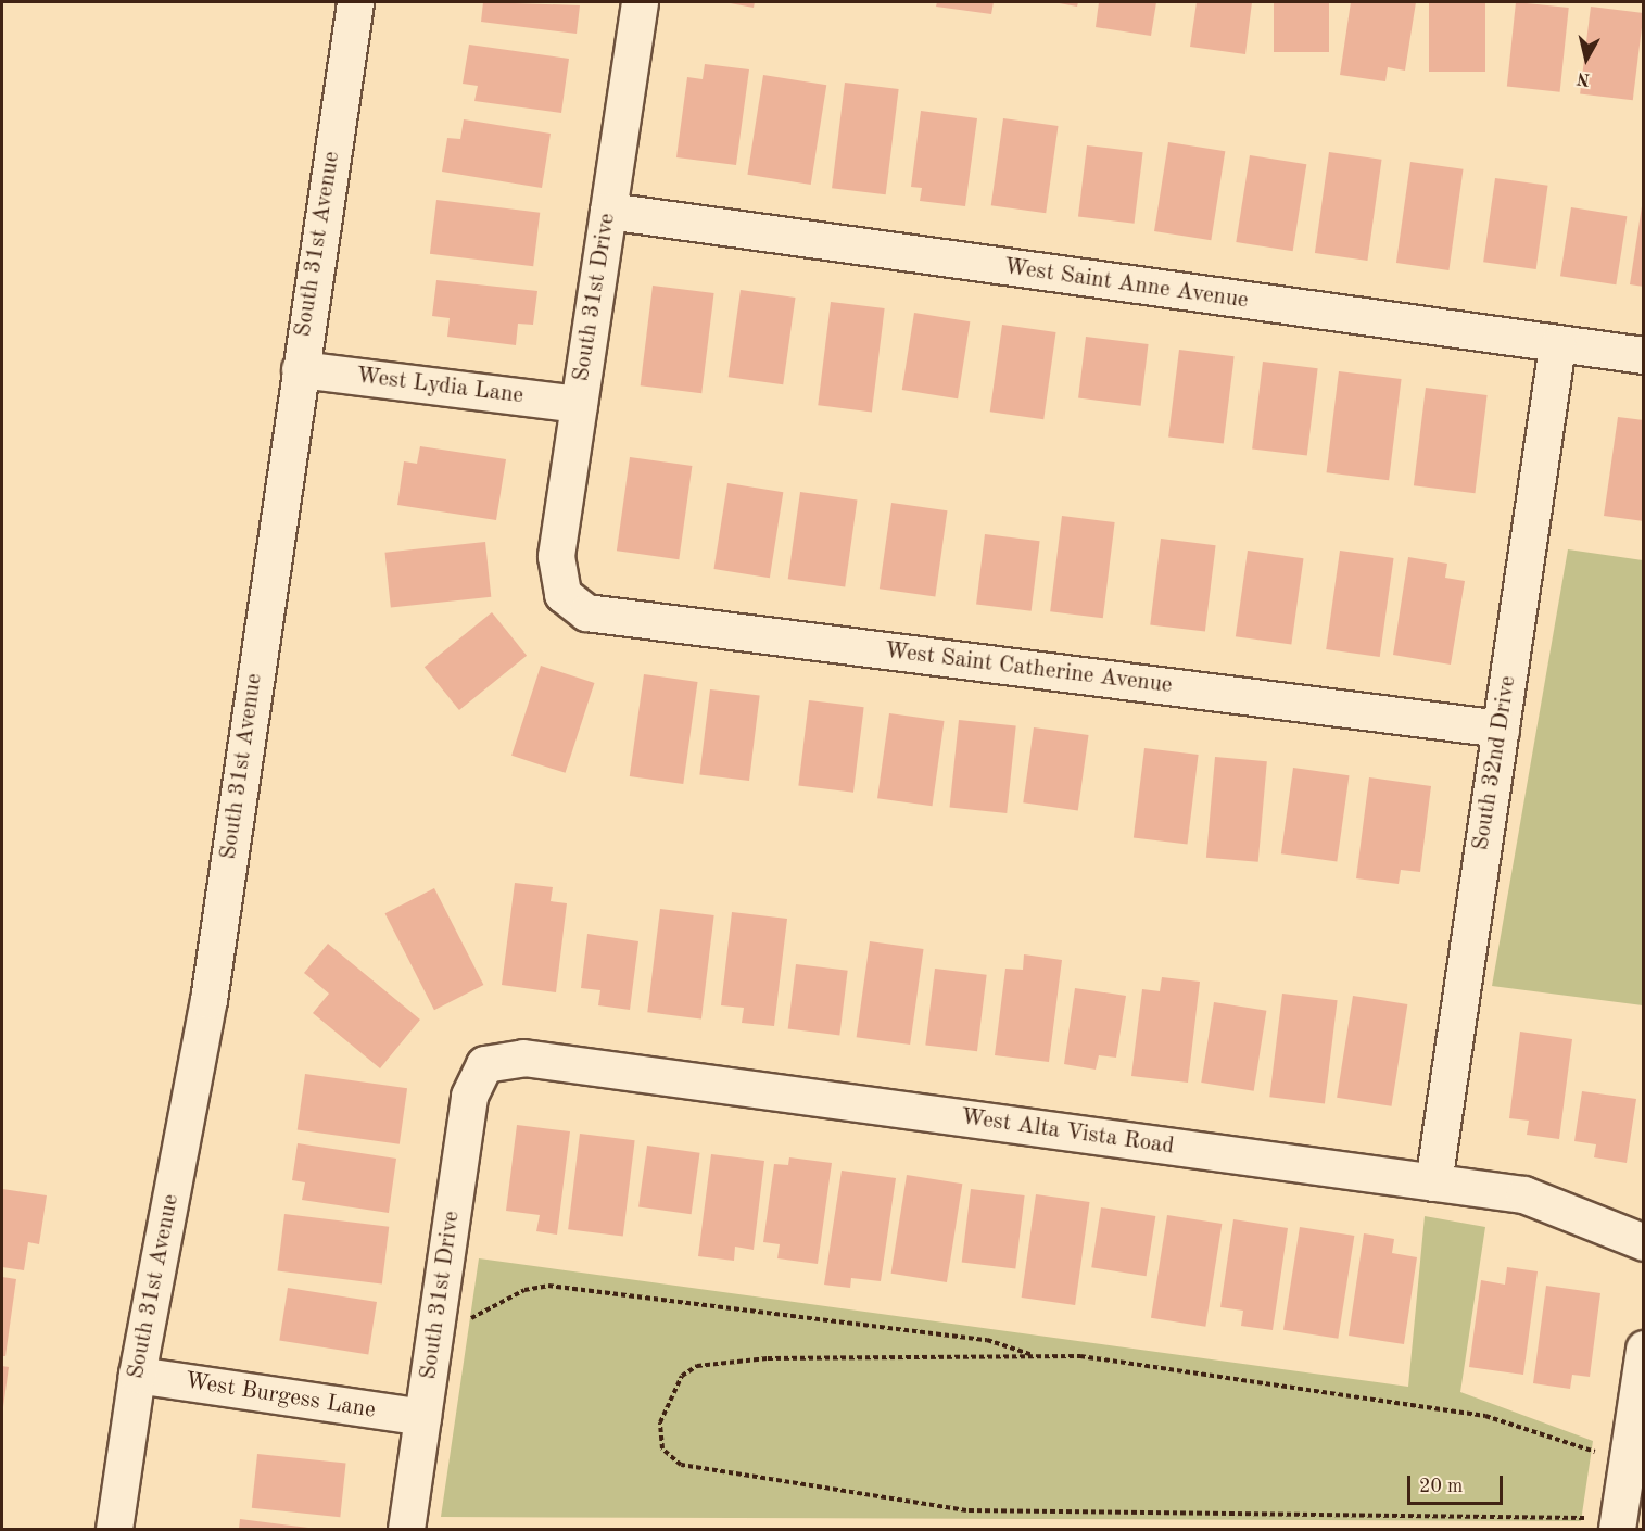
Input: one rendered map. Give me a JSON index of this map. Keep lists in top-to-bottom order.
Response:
{
  "streets": {
    "street": [
      "South 31st Avenue",
      "West Saint Anne Avenue",
      "South 31st Drive",
      "West Lydia Lane",
      "West Saint Catherine Avenue",
      "South 32nd Drive",
      "West Alta Vista Road",
      "West Burgess Lane"
    ]
  },
  "crossings": [
    ["South 31st Avenue", "West Lydia Lane"],
    ["South 31st Avenue", "West Burgess Lane"],
    ["West Saint Anne Avenue", "South 31st Drive"],
    ["West Saint Anne Avenue", "South 32nd Drive"],
    ["South 31st Drive", "West Lydia Lane"],
    ["South 31st Drive", "West Saint Catherine Avenue"],
    ["South 31st Drive", "West Alta Vista Road"],
    ["South 31st Drive", "West Burgess Lane"],
    ["West Saint Catherine Avenue", "South 32nd Drive"],
    ["South 32nd Drive", "West Alta Vista Road"]
  ],
  "scale_bar": "20 m",
  "north": "bottom"
}
